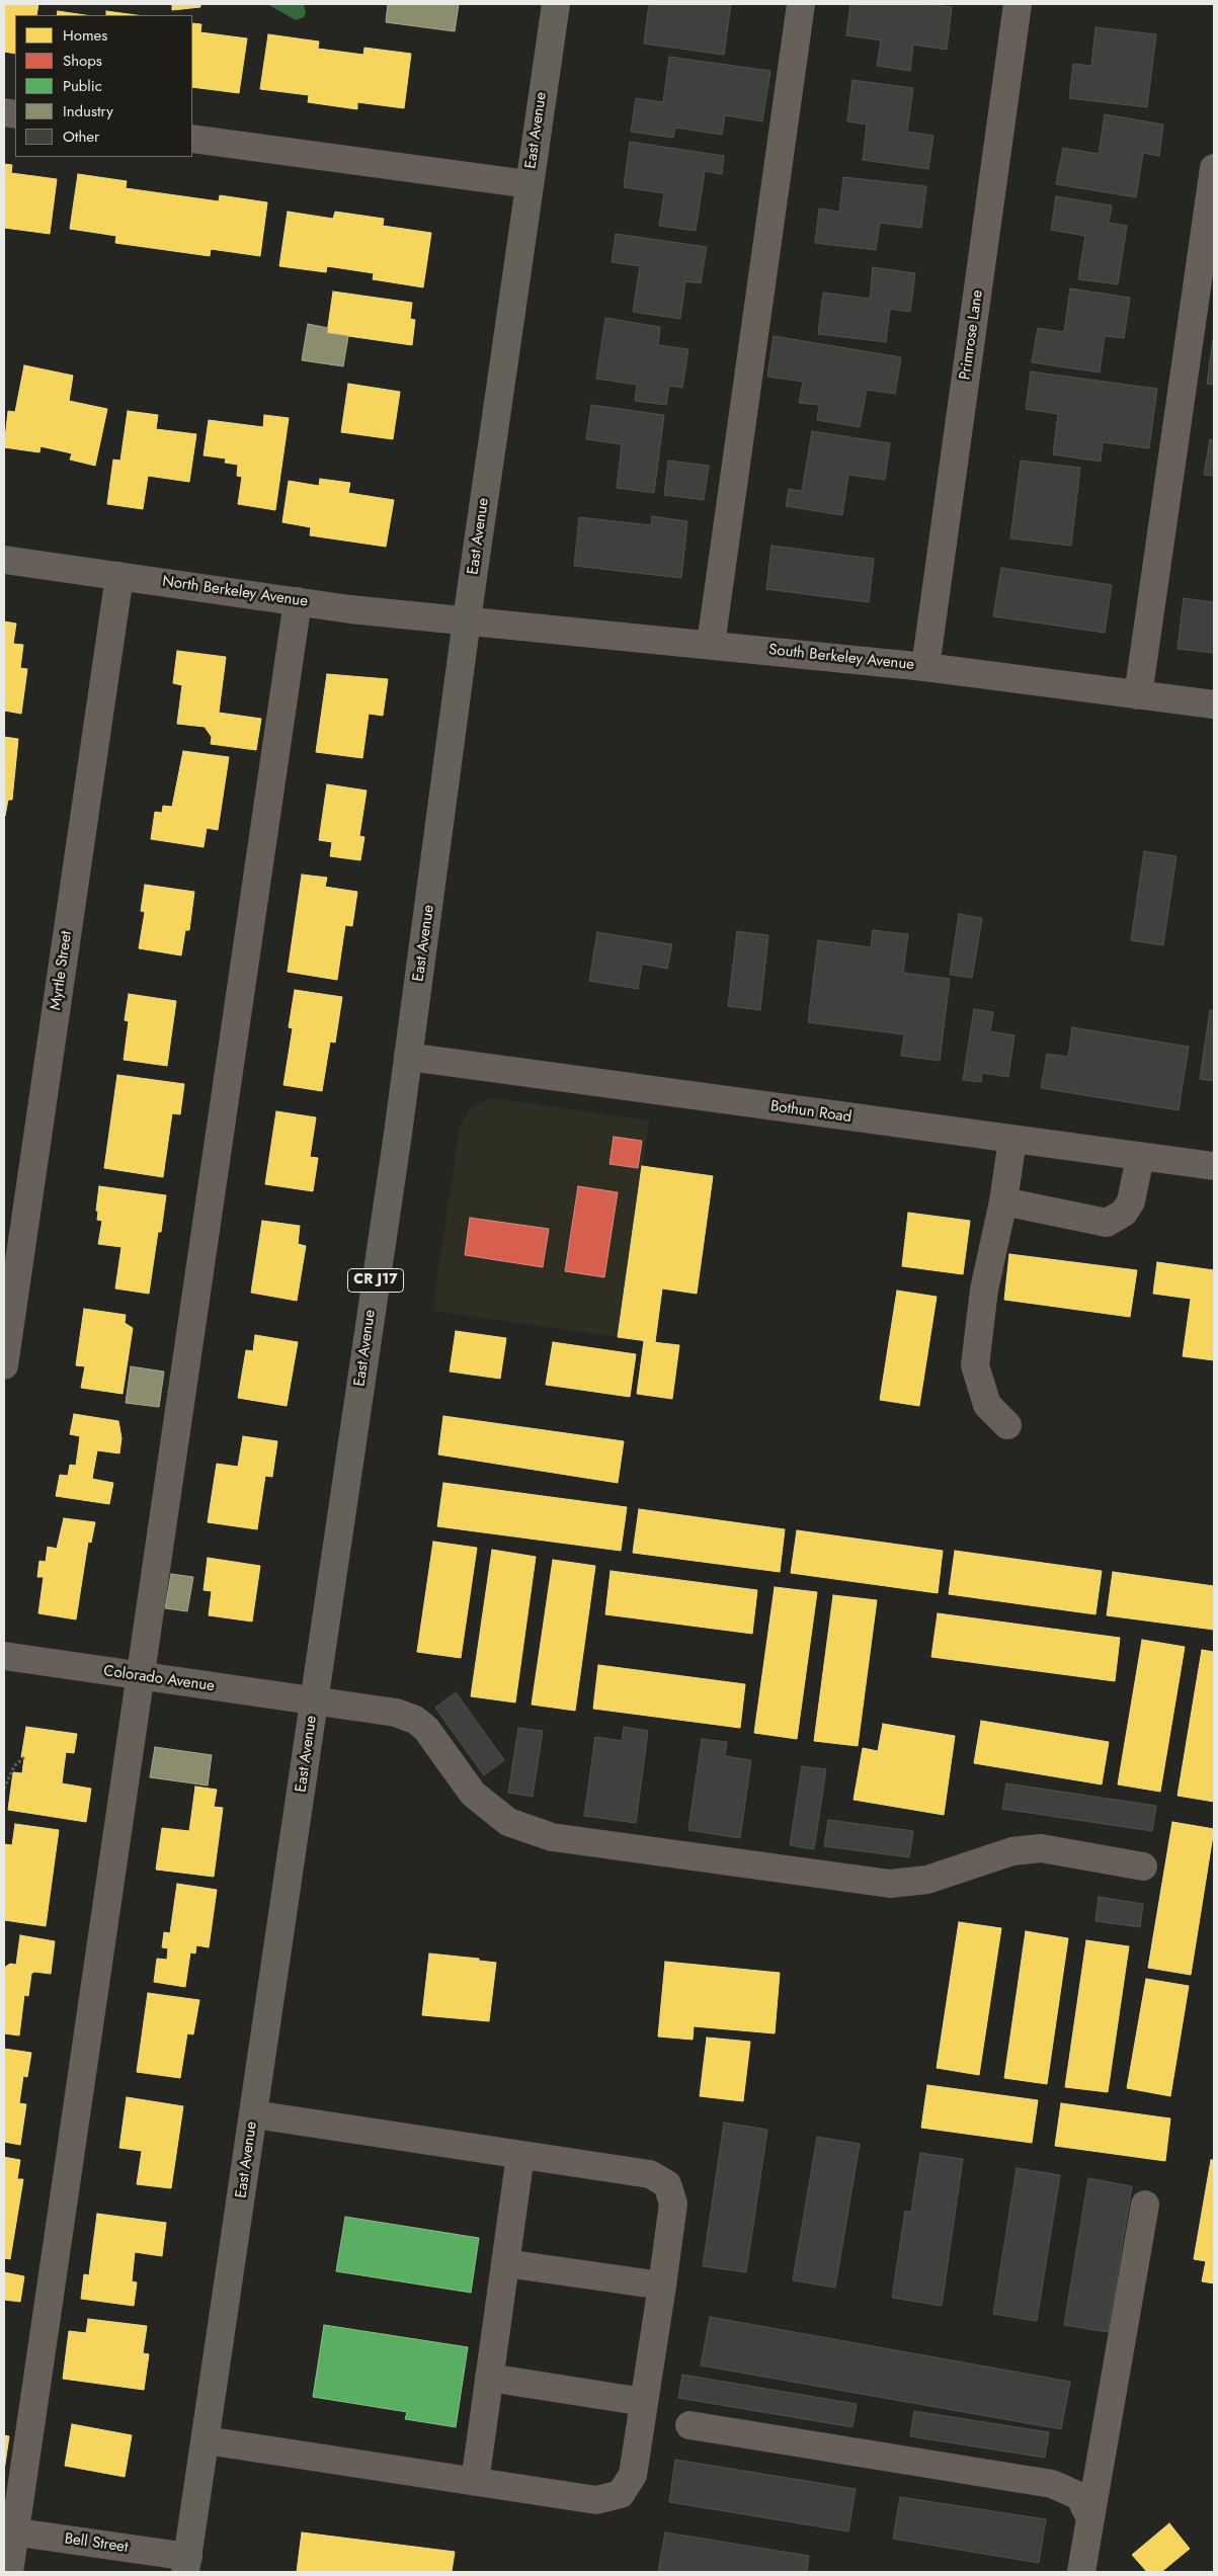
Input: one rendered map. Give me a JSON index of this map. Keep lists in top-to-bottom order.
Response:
{
  "streets": {
    "main road": ["East Avenue", "CR J17"],
    "street": [
      "Primrose Lane",
      "North Berkeley Avenue",
      "South Berkeley Avenue",
      "Myrtle Street",
      "Bothun Road",
      "Colorado Avenue",
      "Bell Street"
    ]
  },
  "crossings": [
    ["East Avenue", "North Berkeley Avenue"],
    ["East Avenue", "South Berkeley Avenue"],
    ["East Avenue", "Bothun Road"],
    ["East Avenue", "Colorado Avenue"],
    ["East Avenue", "Bell Street"],
    ["Primrose Lane", "South Berkeley Avenue"],
    ["North Berkeley Avenue", "South Berkeley Avenue"],
    ["North Berkeley Avenue", "Myrtle Street"]
  ],
  "legend": [
    "Homes",
    "Shops",
    "Public",
    "Industry",
    "Other"
  ]
}
